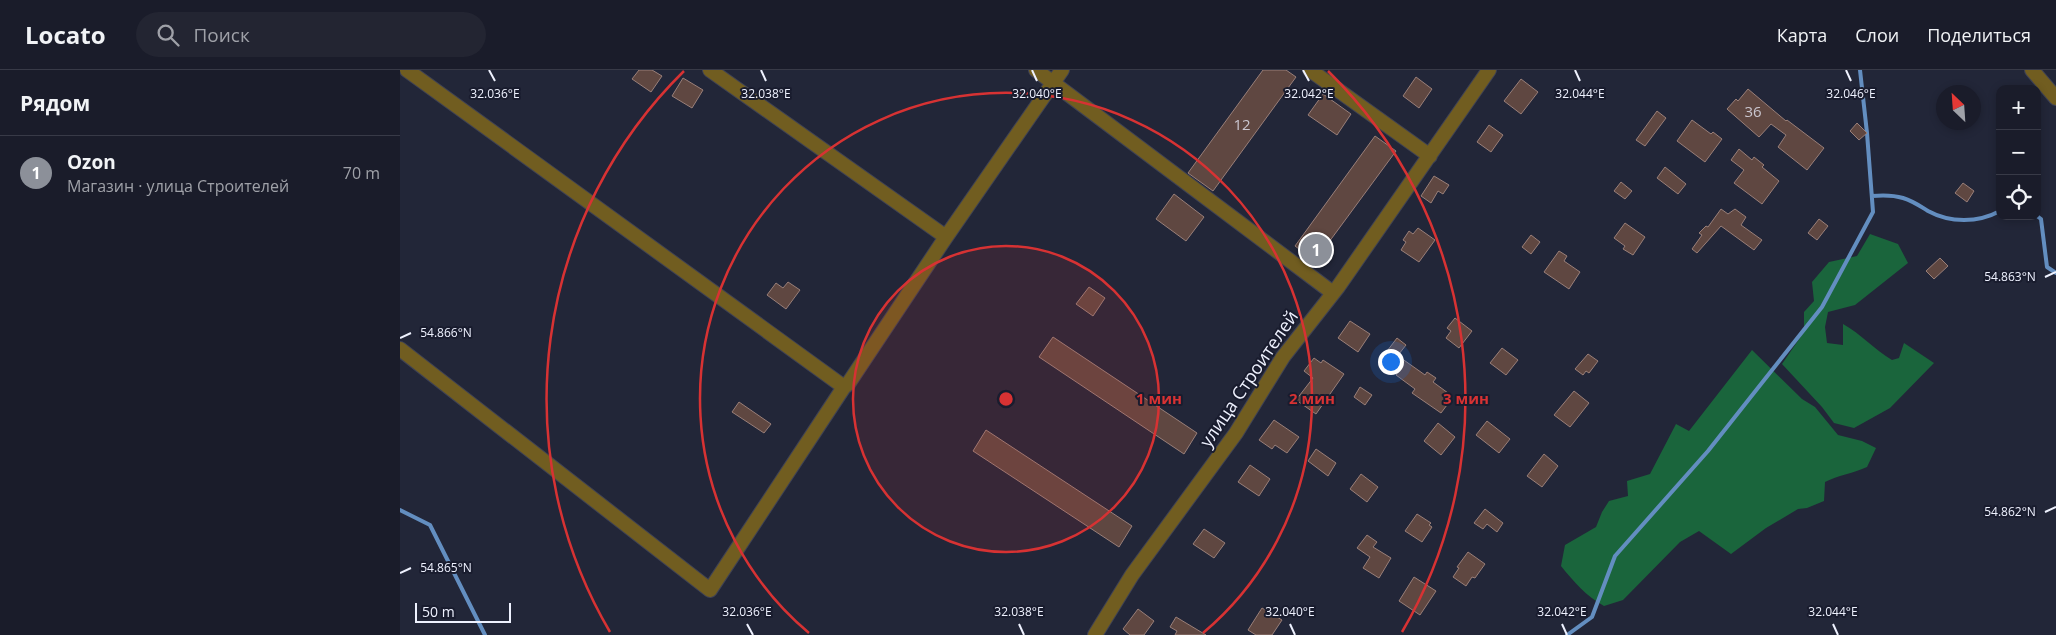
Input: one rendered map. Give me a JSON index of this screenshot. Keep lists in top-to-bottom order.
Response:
{
  "streets": {
    "street": ["улица Строителей"]
  },
  "house_numbers": ["36", "12"],
  "scale_bar": "50 m",
  "north": "top left",
  "page": {
    "header": "Locato",
    "search": "Поиск",
    "nav": ["Карта", "Слои", "Поделиться"],
    "heading": "Рядом",
    "map_buttons": ["+", "−"],
    "list": [
      {
        "mark": "1",
        "name": "Ozon",
        "note": "Магазин · улица Строителей",
        "value": "70 m"
      }
    ],
    "pins": "1",
    "scale": "50 m"
  },
  "coordinates": [
    "32.040°E",
    "32.042°E",
    "32.044°E",
    "32.036°E",
    "32.038°E",
    "32.046°E",
    "54.863°N",
    "54.866°N",
    "54.862°N",
    "54.865°N"
  ],
  "rings": ["1 мин", "2 мин", "3 мин"]
}
